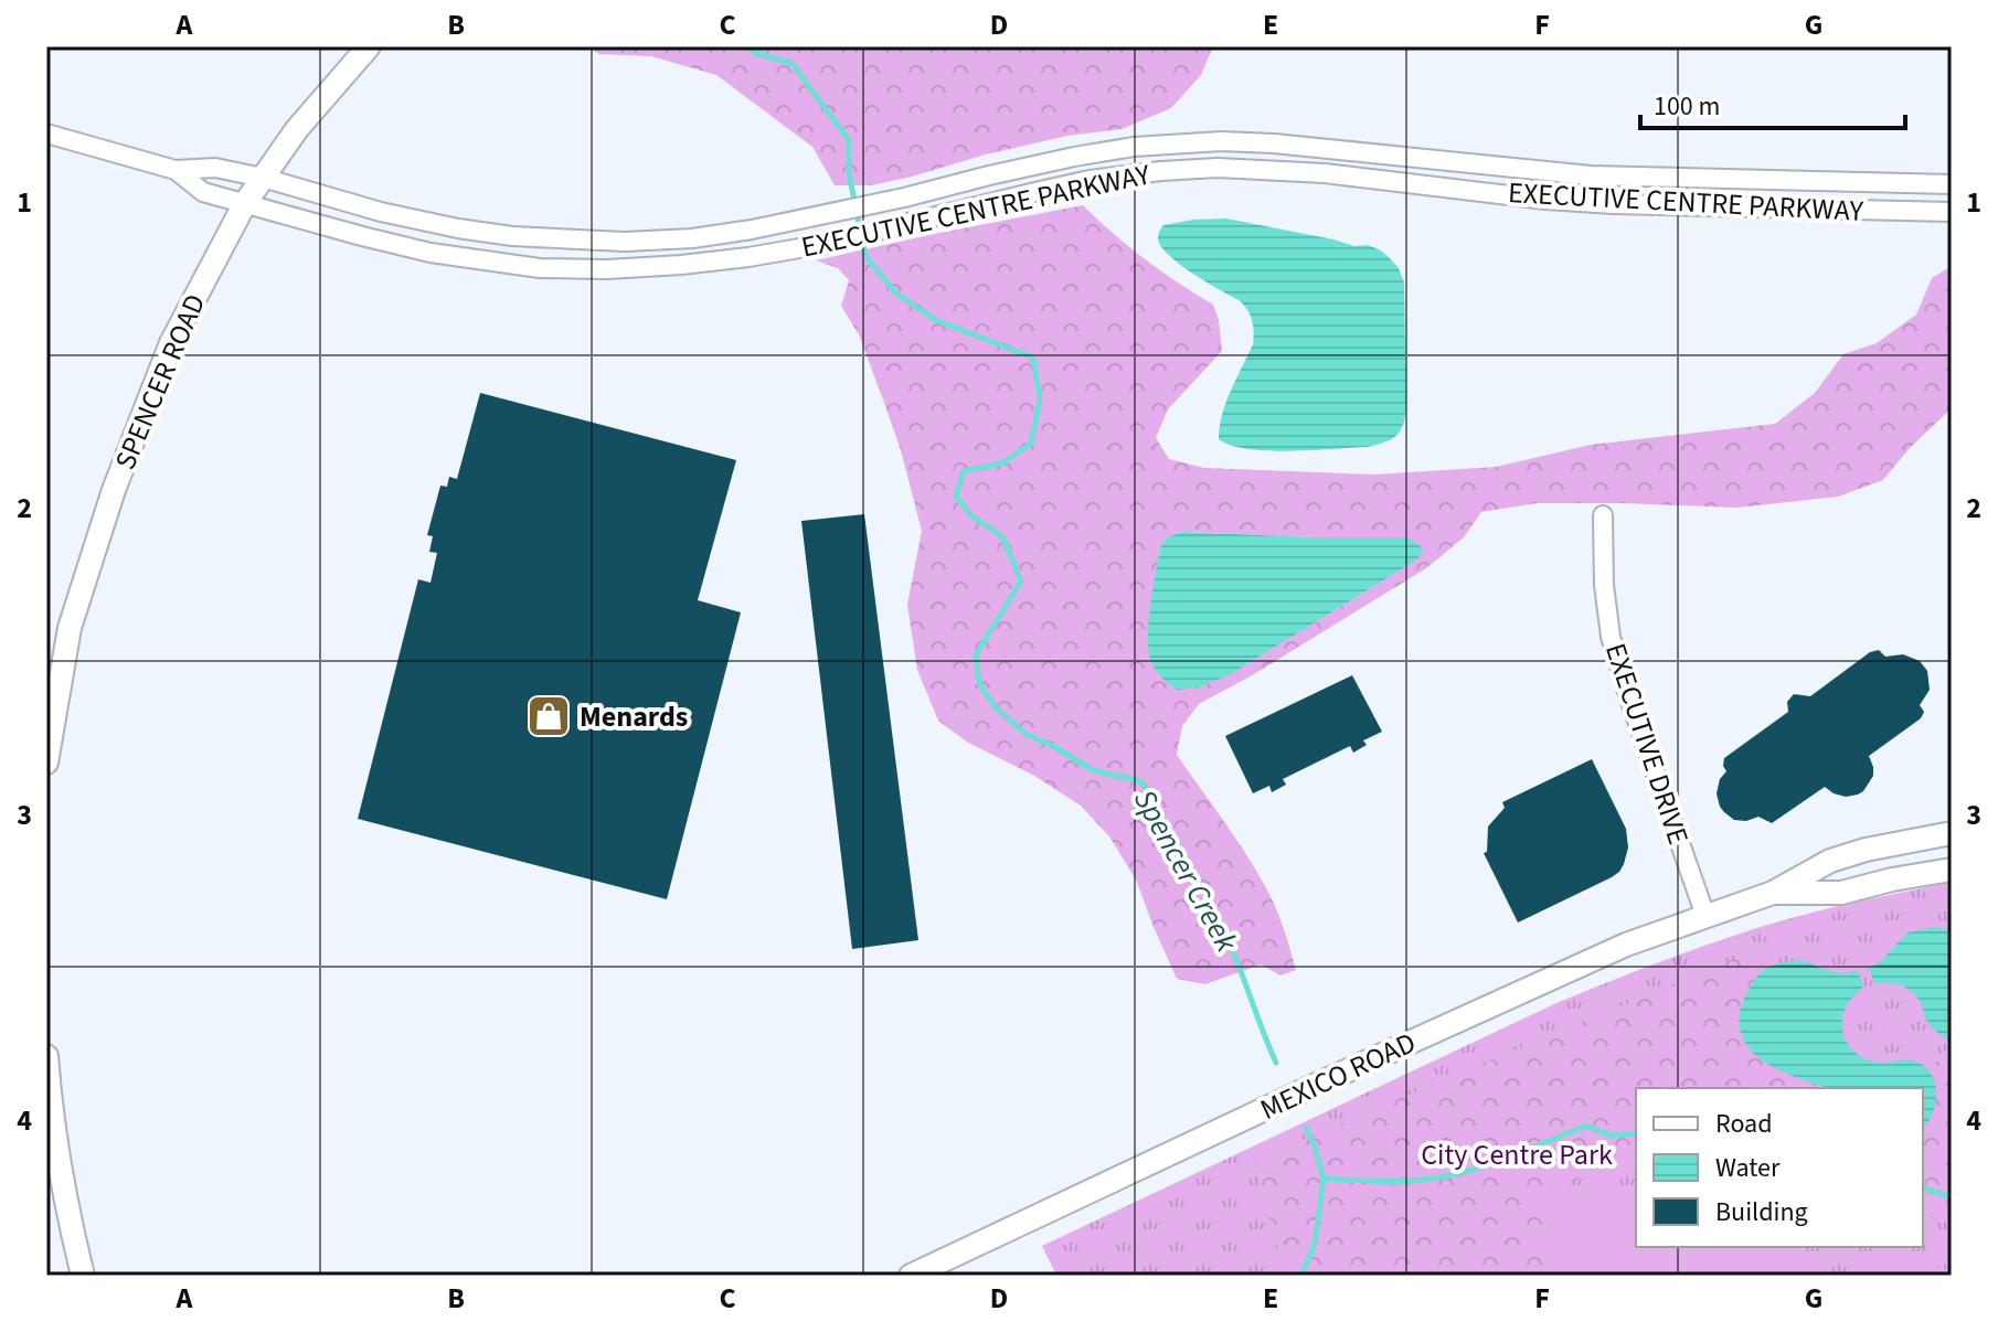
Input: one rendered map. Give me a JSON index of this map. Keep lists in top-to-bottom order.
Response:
{
  "streets": {
    "main road": ["SPENCER ROAD", "MEXICO ROAD"],
    "street": ["EXECUTIVE CENTRE PARKWAY", "EXECUTIVE DRIVE"]
  },
  "crossings": [
    ["EXECUTIVE CENTRE PARKWAY", "SPENCER ROAD"],
    ["EXECUTIVE DRIVE", "MEXICO ROAD"]
  ],
  "water": ["Spencer Creek"],
  "parks": ["City Centre Park"],
  "places": {
    "shop": ["Menards"]
  },
  "legend": ["Road", "Water", "Building"],
  "scale_bar": "100 m",
  "grid": {
    "columns": [
      "A",
      "B",
      "C",
      "D",
      "E",
      "F",
      "G"
    ],
    "rows": [
      "1",
      "2",
      "3",
      "4"
    ]
  }
}
